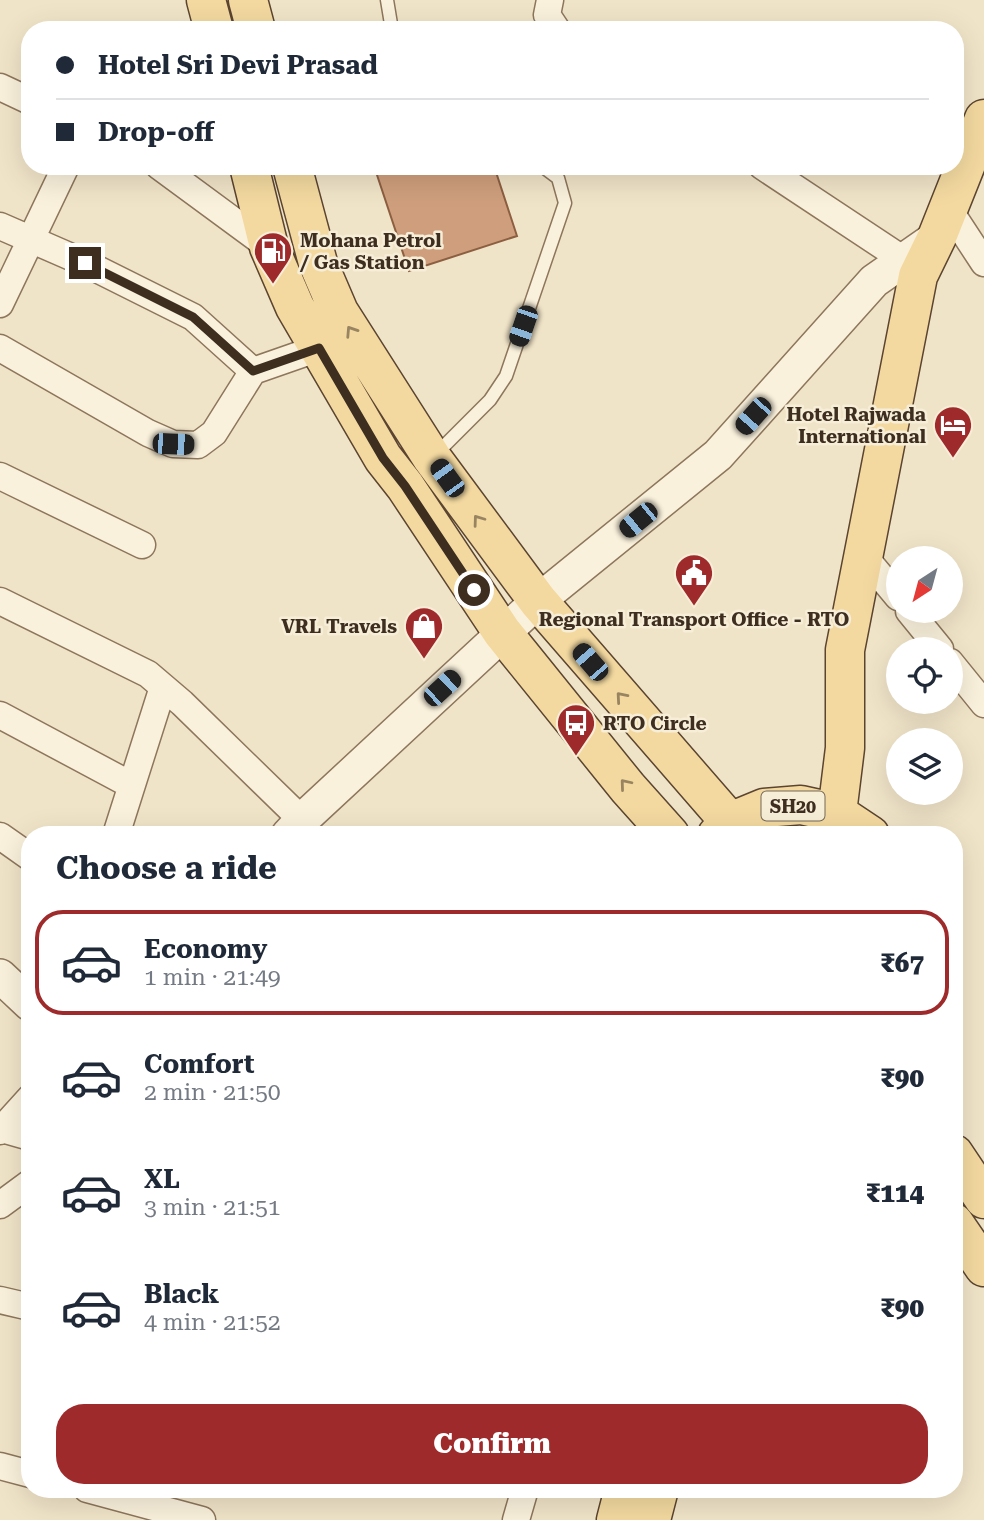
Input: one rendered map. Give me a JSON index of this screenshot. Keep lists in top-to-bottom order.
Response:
{
  "streets": {
    "main road": ["SH20"]
  },
  "places": {
    "fuel station": ["Mohana Petrol / Gas Station"],
    "hotel": ["Hotel Rajwada International"],
    "public building": ["Regional Transport Office - RTO"],
    "shop": ["VRL Travels"],
    "bus stop": ["RTO Circle"]
  },
  "north": "bottom left",
  "page": {
    "banner": ["Hotel Sri Devi Prasad", "Drop-off"],
    "heading": "Choose a ride",
    "list": [
      {
        "name": "Economy",
        "note": "1 min · 21:49",
        "value": "₹67"
      },
      {
        "name": "Comfort",
        "note": "2 min · 21:50",
        "value": "₹90"
      },
      {
        "name": "XL",
        "note": "3 min · 21:51",
        "value": "₹114"
      },
      {
        "name": "Black",
        "note": "4 min · 21:52",
        "value": "₹90"
      }
    ],
    "buttons": "Confirm"
  }
}
